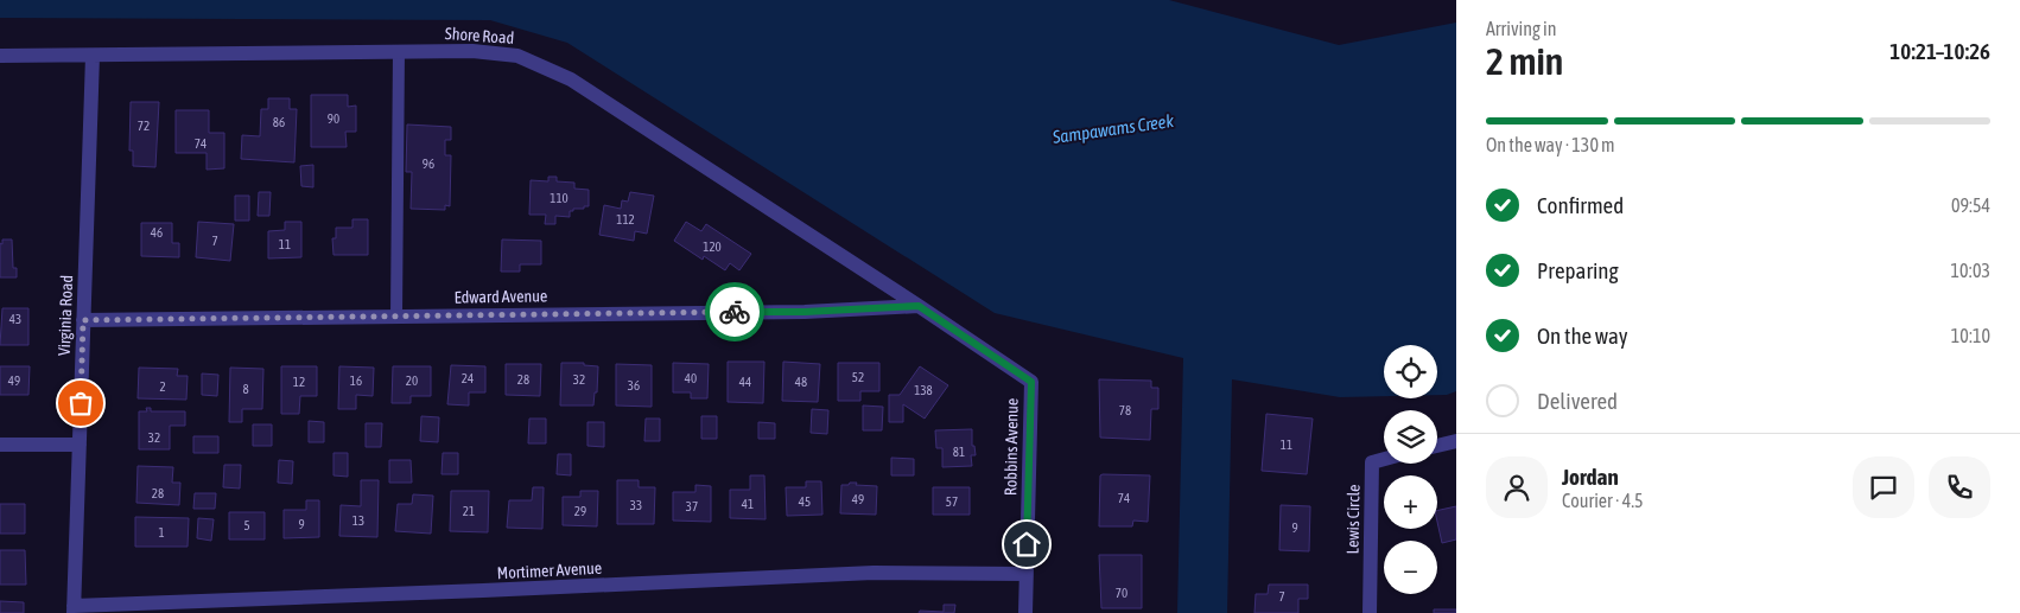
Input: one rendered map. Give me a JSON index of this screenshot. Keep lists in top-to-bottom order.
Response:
{
  "streets": {
    "street": [
      "Shore Road",
      "Edward Avenue",
      "Virginia Road",
      "Robbins Avenue",
      "Lewis Circle",
      "Mortimer Avenue"
    ]
  },
  "crossings": [
    ["Shore Road", "Edward Avenue"],
    ["Shore Road", "Virginia Road"],
    ["Shore Road", "Robbins Avenue"],
    ["Edward Avenue", "Virginia Road"],
    ["Edward Avenue", "Robbins Avenue"],
    ["Virginia Road", "Mortimer Avenue"],
    ["Robbins Avenue", "Mortimer Avenue"]
  ],
  "water": ["Sampawams Creek"],
  "house_numbers": [
    "90",
    "86",
    "72",
    "74",
    "96",
    "110",
    "112",
    "46",
    "7",
    "11",
    "120",
    "43",
    "52",
    "24",
    "40",
    "28",
    "32",
    "49",
    "16",
    "20",
    "12",
    "44",
    "48",
    "36",
    "2",
    "8",
    "138",
    "78",
    "32",
    "11",
    "81",
    "28",
    "74",
    "49",
    "45",
    "57",
    "41",
    "33",
    "37",
    "21",
    "29",
    "13",
    "9",
    "5",
    "9",
    "1",
    "70",
    "7"
  ],
  "page": {
    "heading": ["2 min", "Arriving in", "10:21–10:26"],
    "panel": ["Jordan", "Courier · 4.5"],
    "bar": "On the way · 130 m",
    "list": [
      ["Confirmed", "09:54"],
      ["Preparing", "10:03"],
      ["On the way", "10:10"],
      "Delivered"
    ],
    "map_buttons": ["+", "−"]
  }
}
